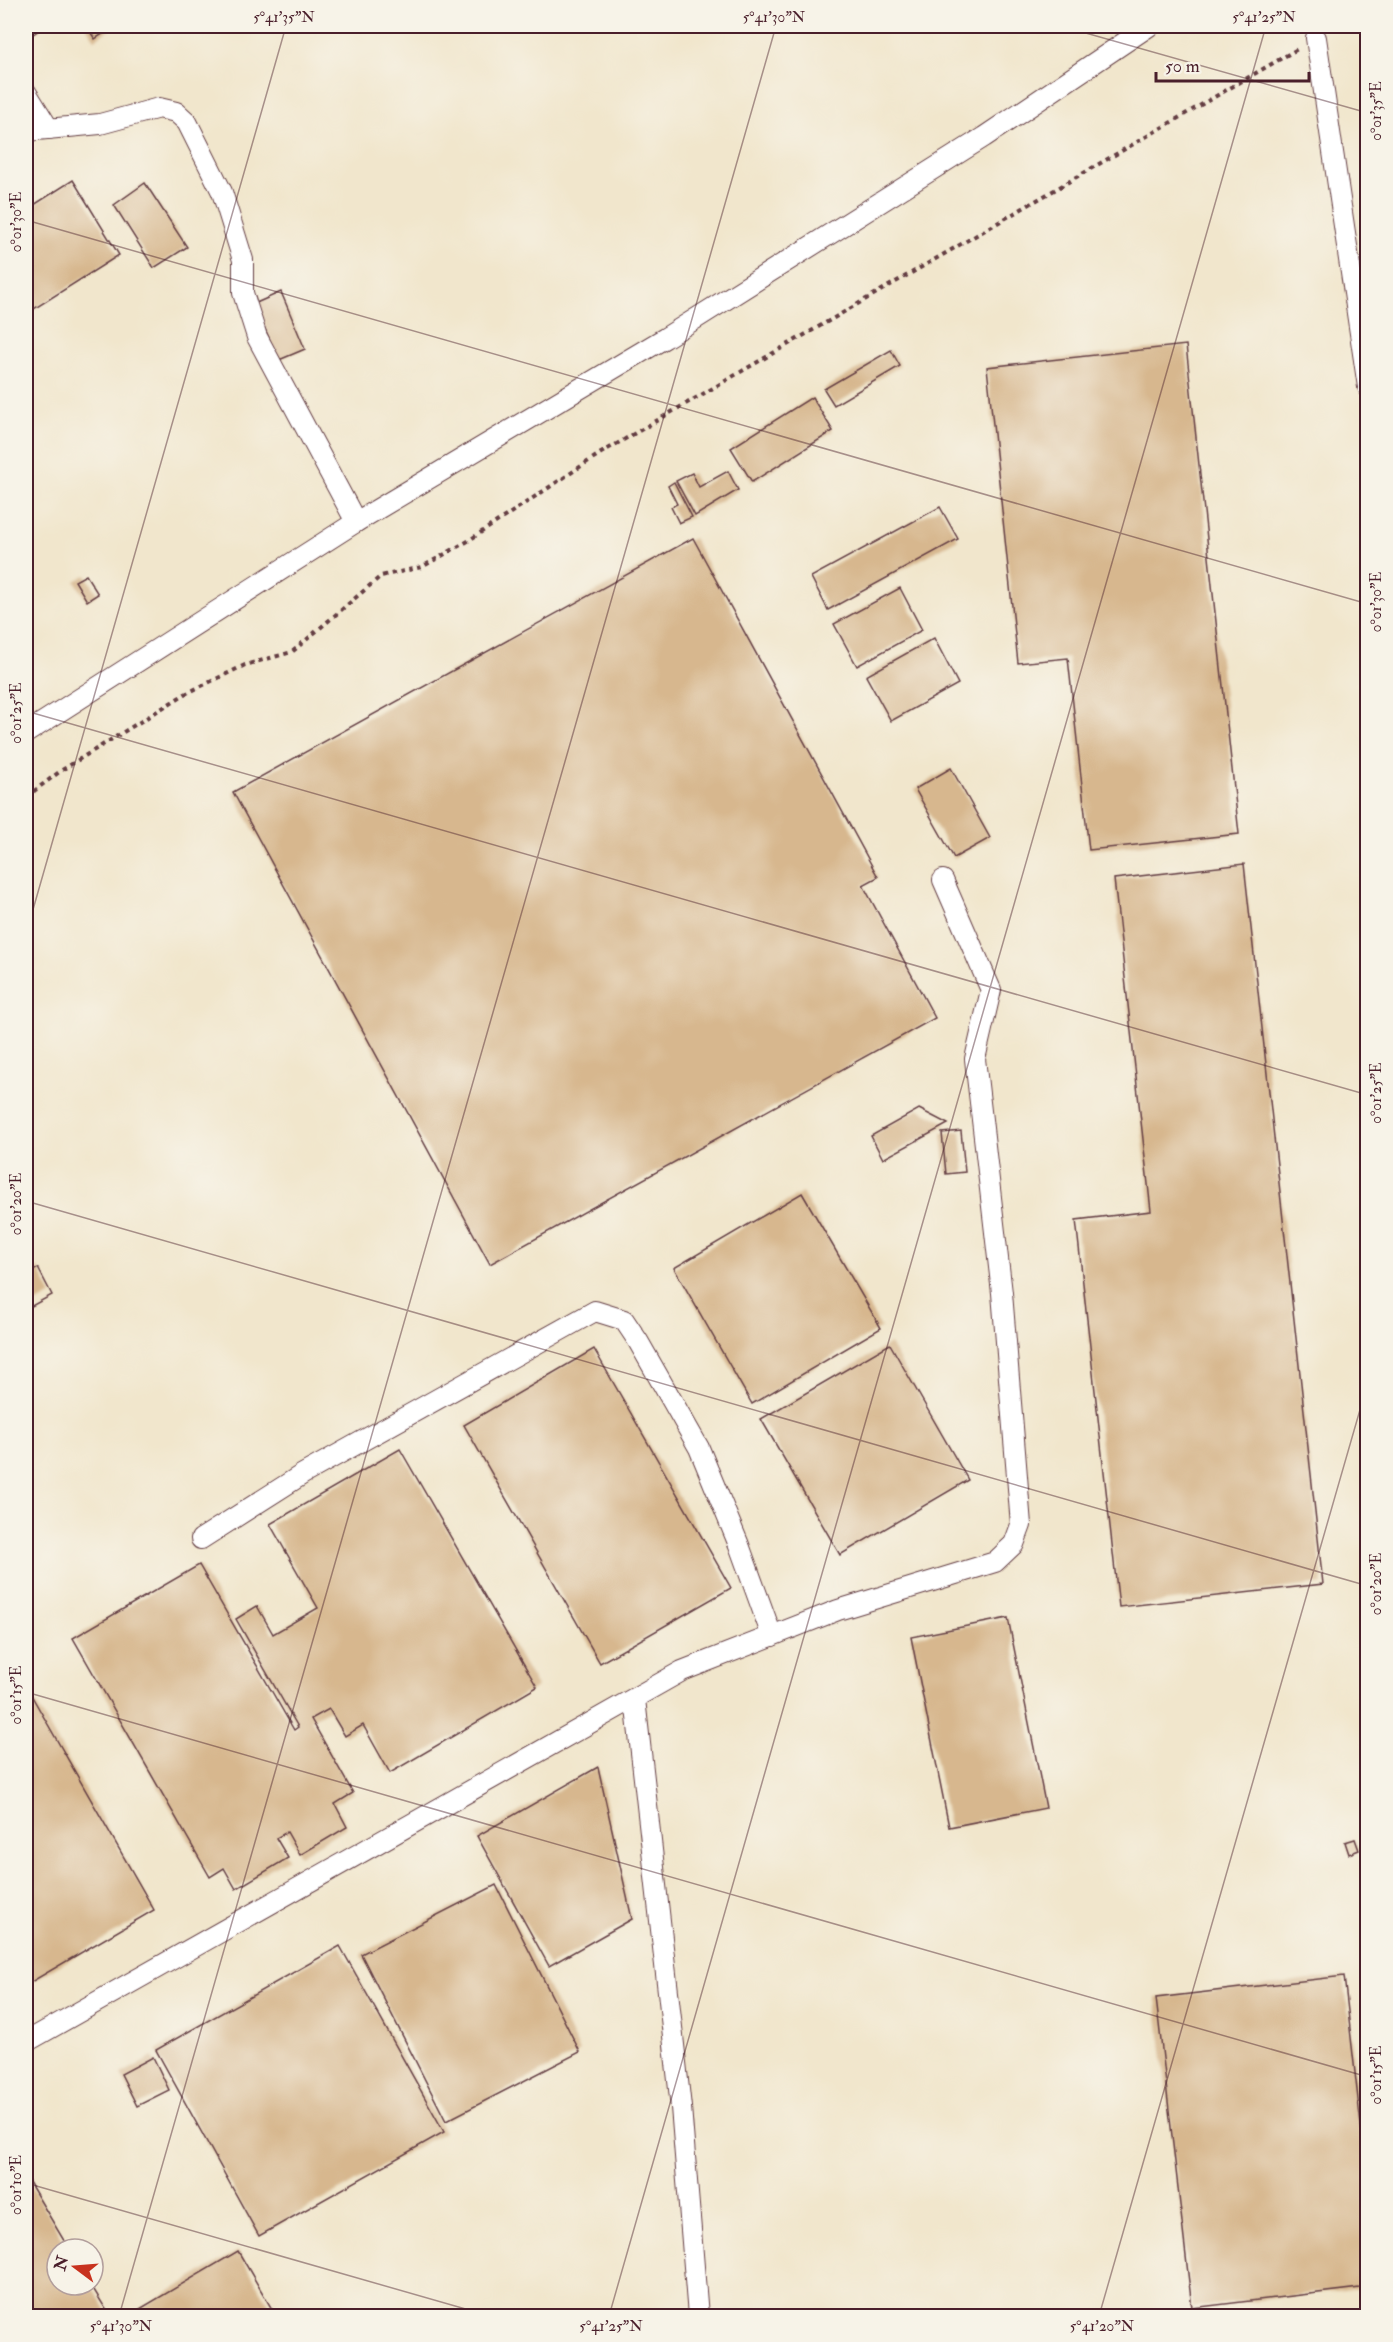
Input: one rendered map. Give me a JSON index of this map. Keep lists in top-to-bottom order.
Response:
{
  "scale_bar": "50 m",
  "north": "left",
  "coordinates": [
    "5°41'35\"N",
    "5°41'30\"N",
    "5°41'25\"N",
    "0°01'35\"E",
    "0°01'30\"E",
    "0°01'25\"E",
    "0°01'20\"E",
    "0°01'15\"E",
    "0°01'10\"E",
    "5°41'20\"N"
  ]
}
